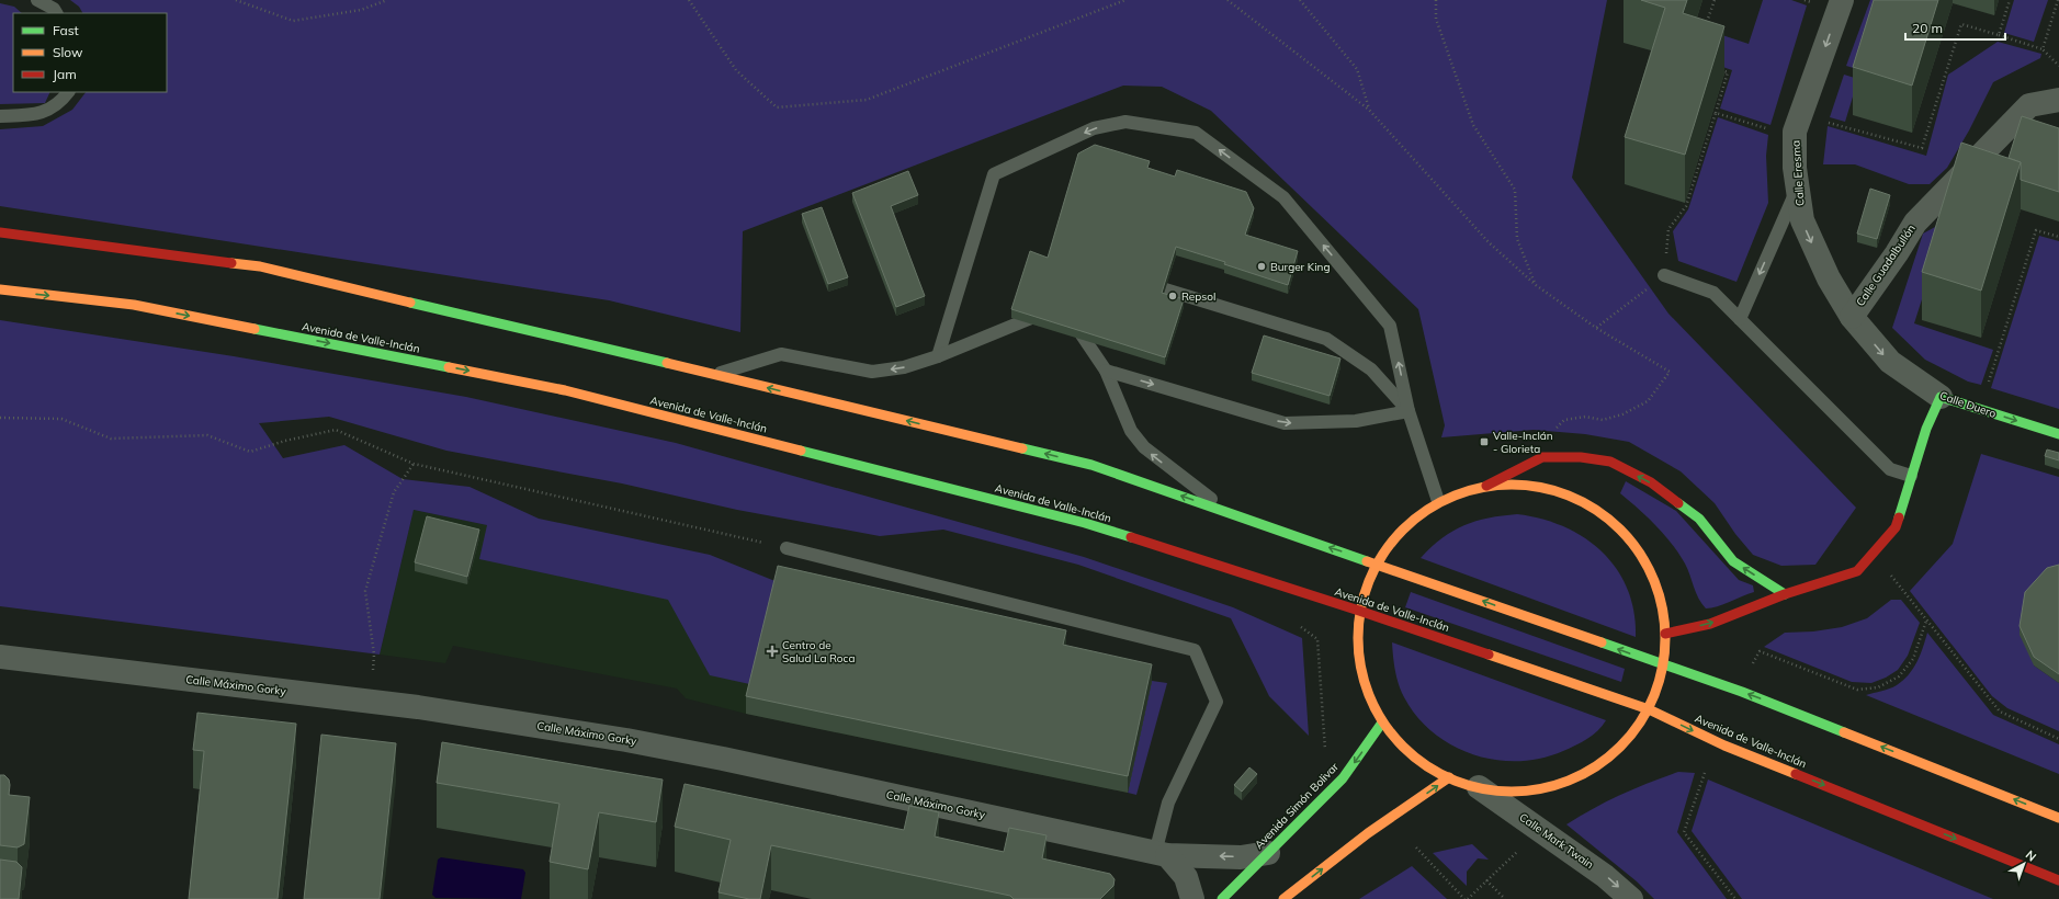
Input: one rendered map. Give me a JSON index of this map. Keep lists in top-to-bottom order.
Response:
{
  "streets": {
    "main road": ["Avenida de Valle-Inclán", "Calle Duero", "Avenida Simón Bolivar"],
    "street": [
      "Calle Eresma",
      "Calle Guadalbullón",
      "Calle Máximo Gorky",
      "Calle Mark Twain"
    ]
  },
  "crossings": [
    ["Calle Eresma", "Calle Guadalbullón"],
    ["Calle Eresma", "Calle Duero"],
    ["Calle Guadalbullón", "Calle Duero"],
    ["Calle Máximo Gorky", "Avenida Simón Bolivar"]
  ],
  "one_way": ["Calle Eresma", "Calle Duero", "Calle Mark Twain"],
  "places": {
    "other": ["Burger King", "Repsol"],
    "transit": ["Valle-Inclán - Glorieta"],
    "health": ["Centro de Salud La Roca"]
  },
  "legend": ["Fast", "Slow", "Jam"],
  "scale_bar": "20 m",
  "north": "top right"
}
